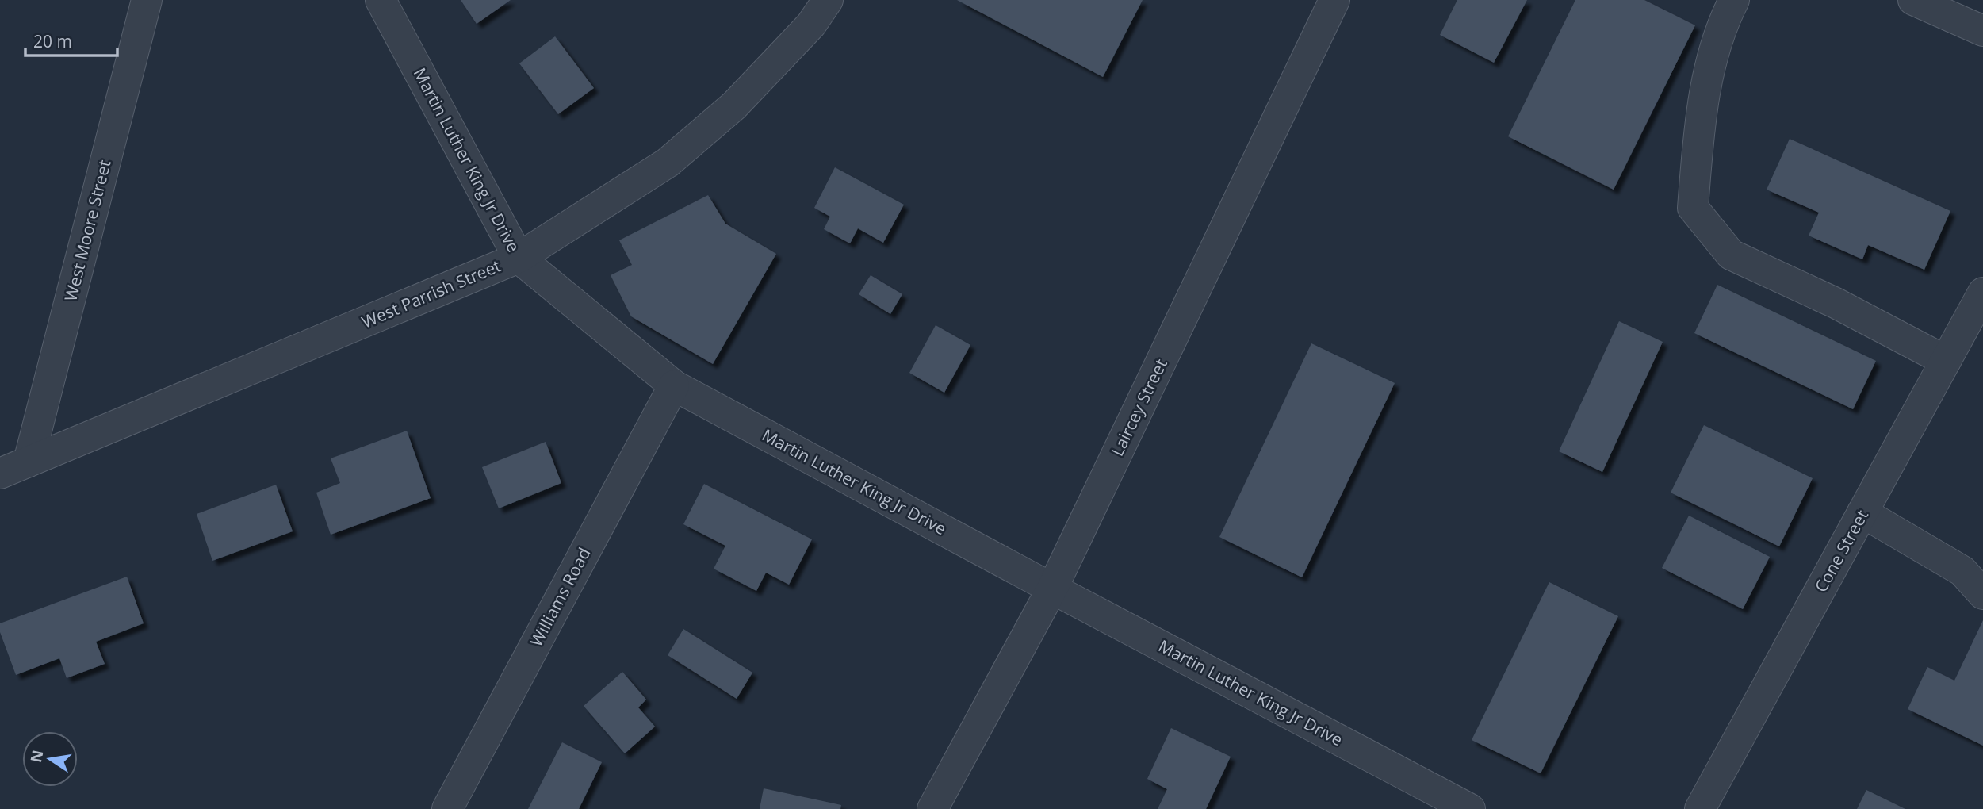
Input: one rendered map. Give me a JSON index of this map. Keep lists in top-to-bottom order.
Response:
{
  "streets": {
    "street": [
      "Martin Luther King Jr Drive",
      "West Moore Street",
      "West Parrish Street",
      "Laircey Street",
      "Cone Street",
      "Williams Road"
    ]
  },
  "crossings": [
    ["Martin Luther King Jr Drive", "West Parrish Street"],
    ["Martin Luther King Jr Drive", "Laircey Street"],
    ["Martin Luther King Jr Drive", "Williams Road"],
    ["West Moore Street", "West Parrish Street"]
  ],
  "scale_bar": "20 m",
  "north": "left"
}
